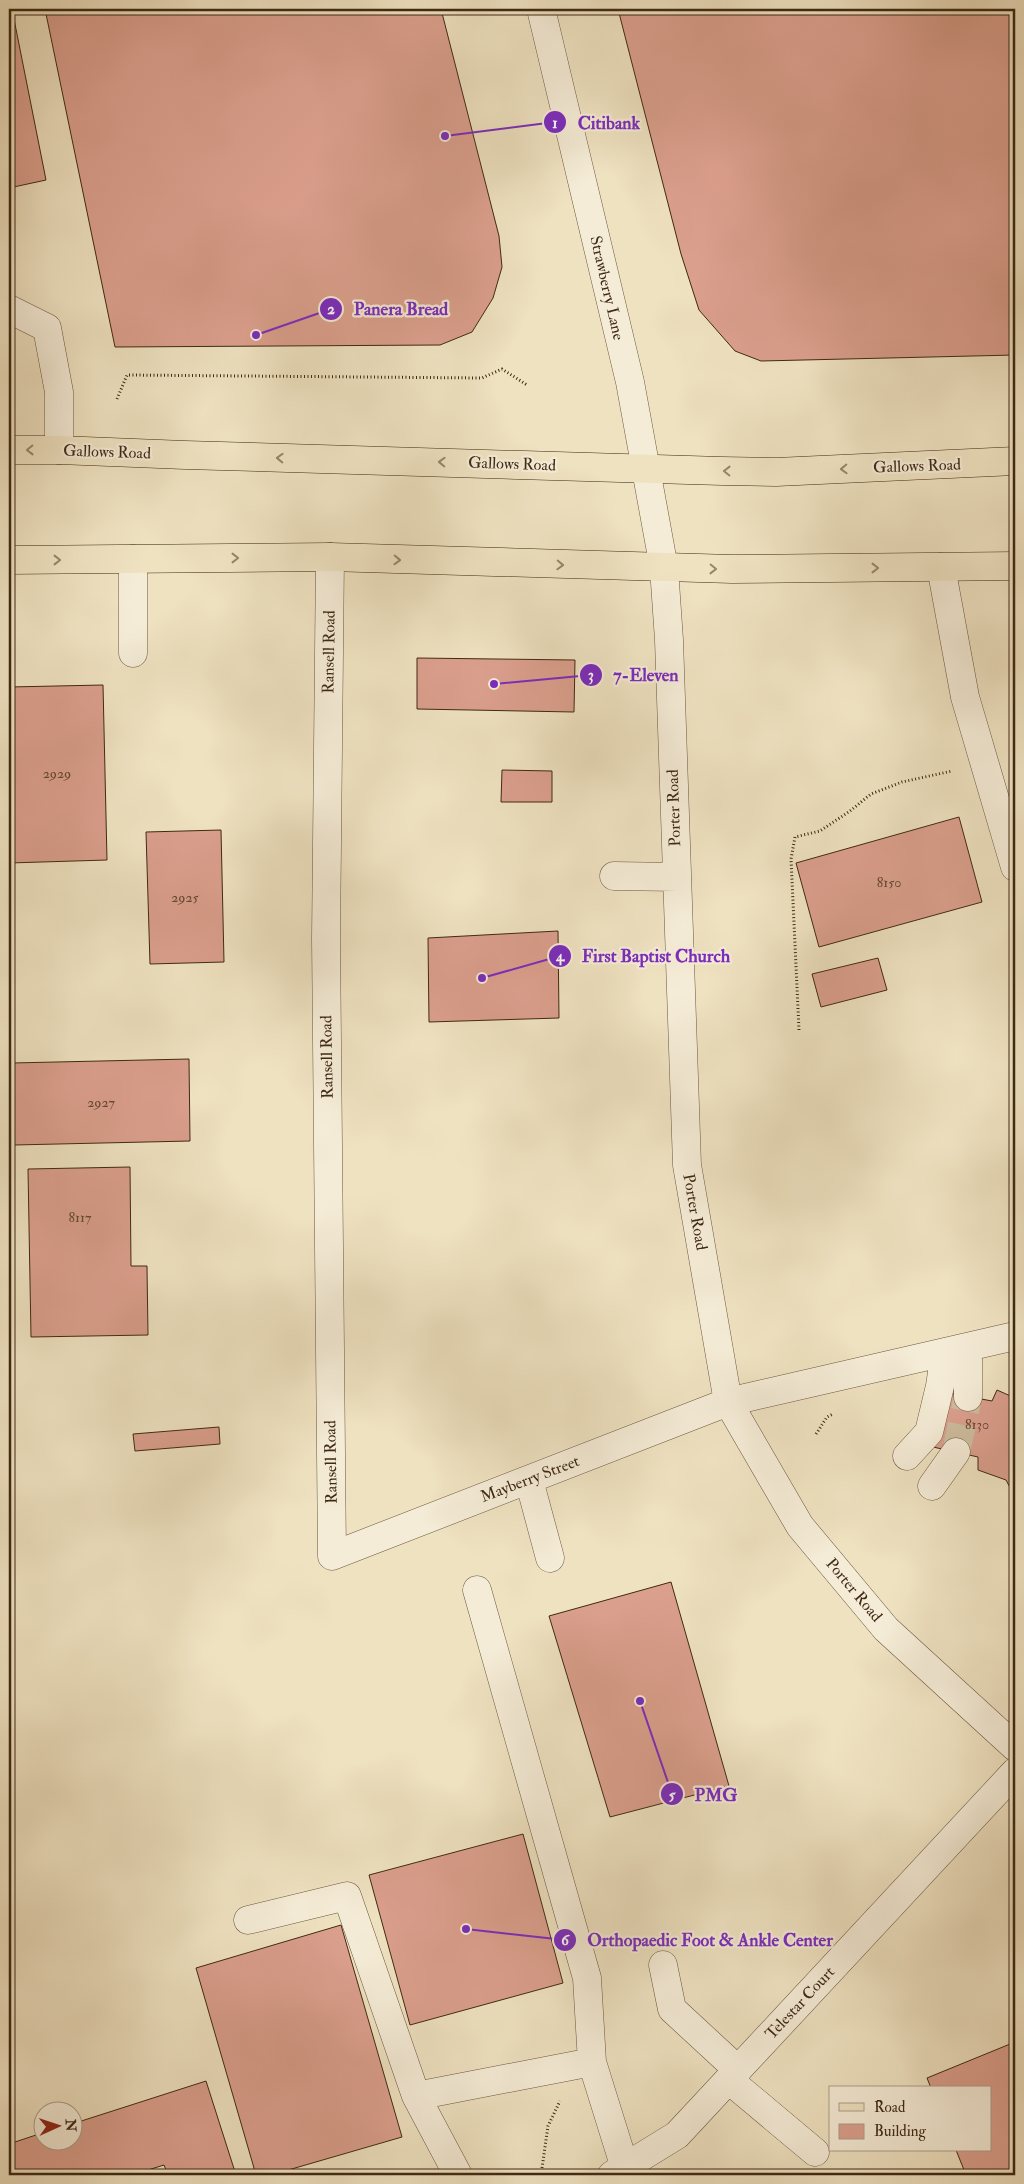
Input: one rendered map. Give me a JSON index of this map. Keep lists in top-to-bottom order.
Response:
{
  "streets": {
    "main road": ["Gallows Road"],
    "street": [
      "Strawberry Lane",
      "Ransell Road",
      "Porter Road",
      "Mayberry Street",
      "Telestar Court"
    ]
  },
  "crossings": [
    ["Strawberry Lane", "Gallows Road"],
    ["Strawberry Lane", "Porter Road"],
    ["Ransell Road", "Mayberry Street"],
    ["Porter Road", "Mayberry Street"]
  ],
  "places": [
    "Citibank",
    "Panera Bread",
    "7-Eleven",
    "First Baptist Church",
    "PMG",
    "Orthopaedic Foot & Ankle Center"
  ],
  "house_numbers": [
    "2929",
    "8150",
    "2925",
    "2927",
    "8117",
    "8130"
  ],
  "legend": ["Road", "Building"],
  "north": "right"
}
